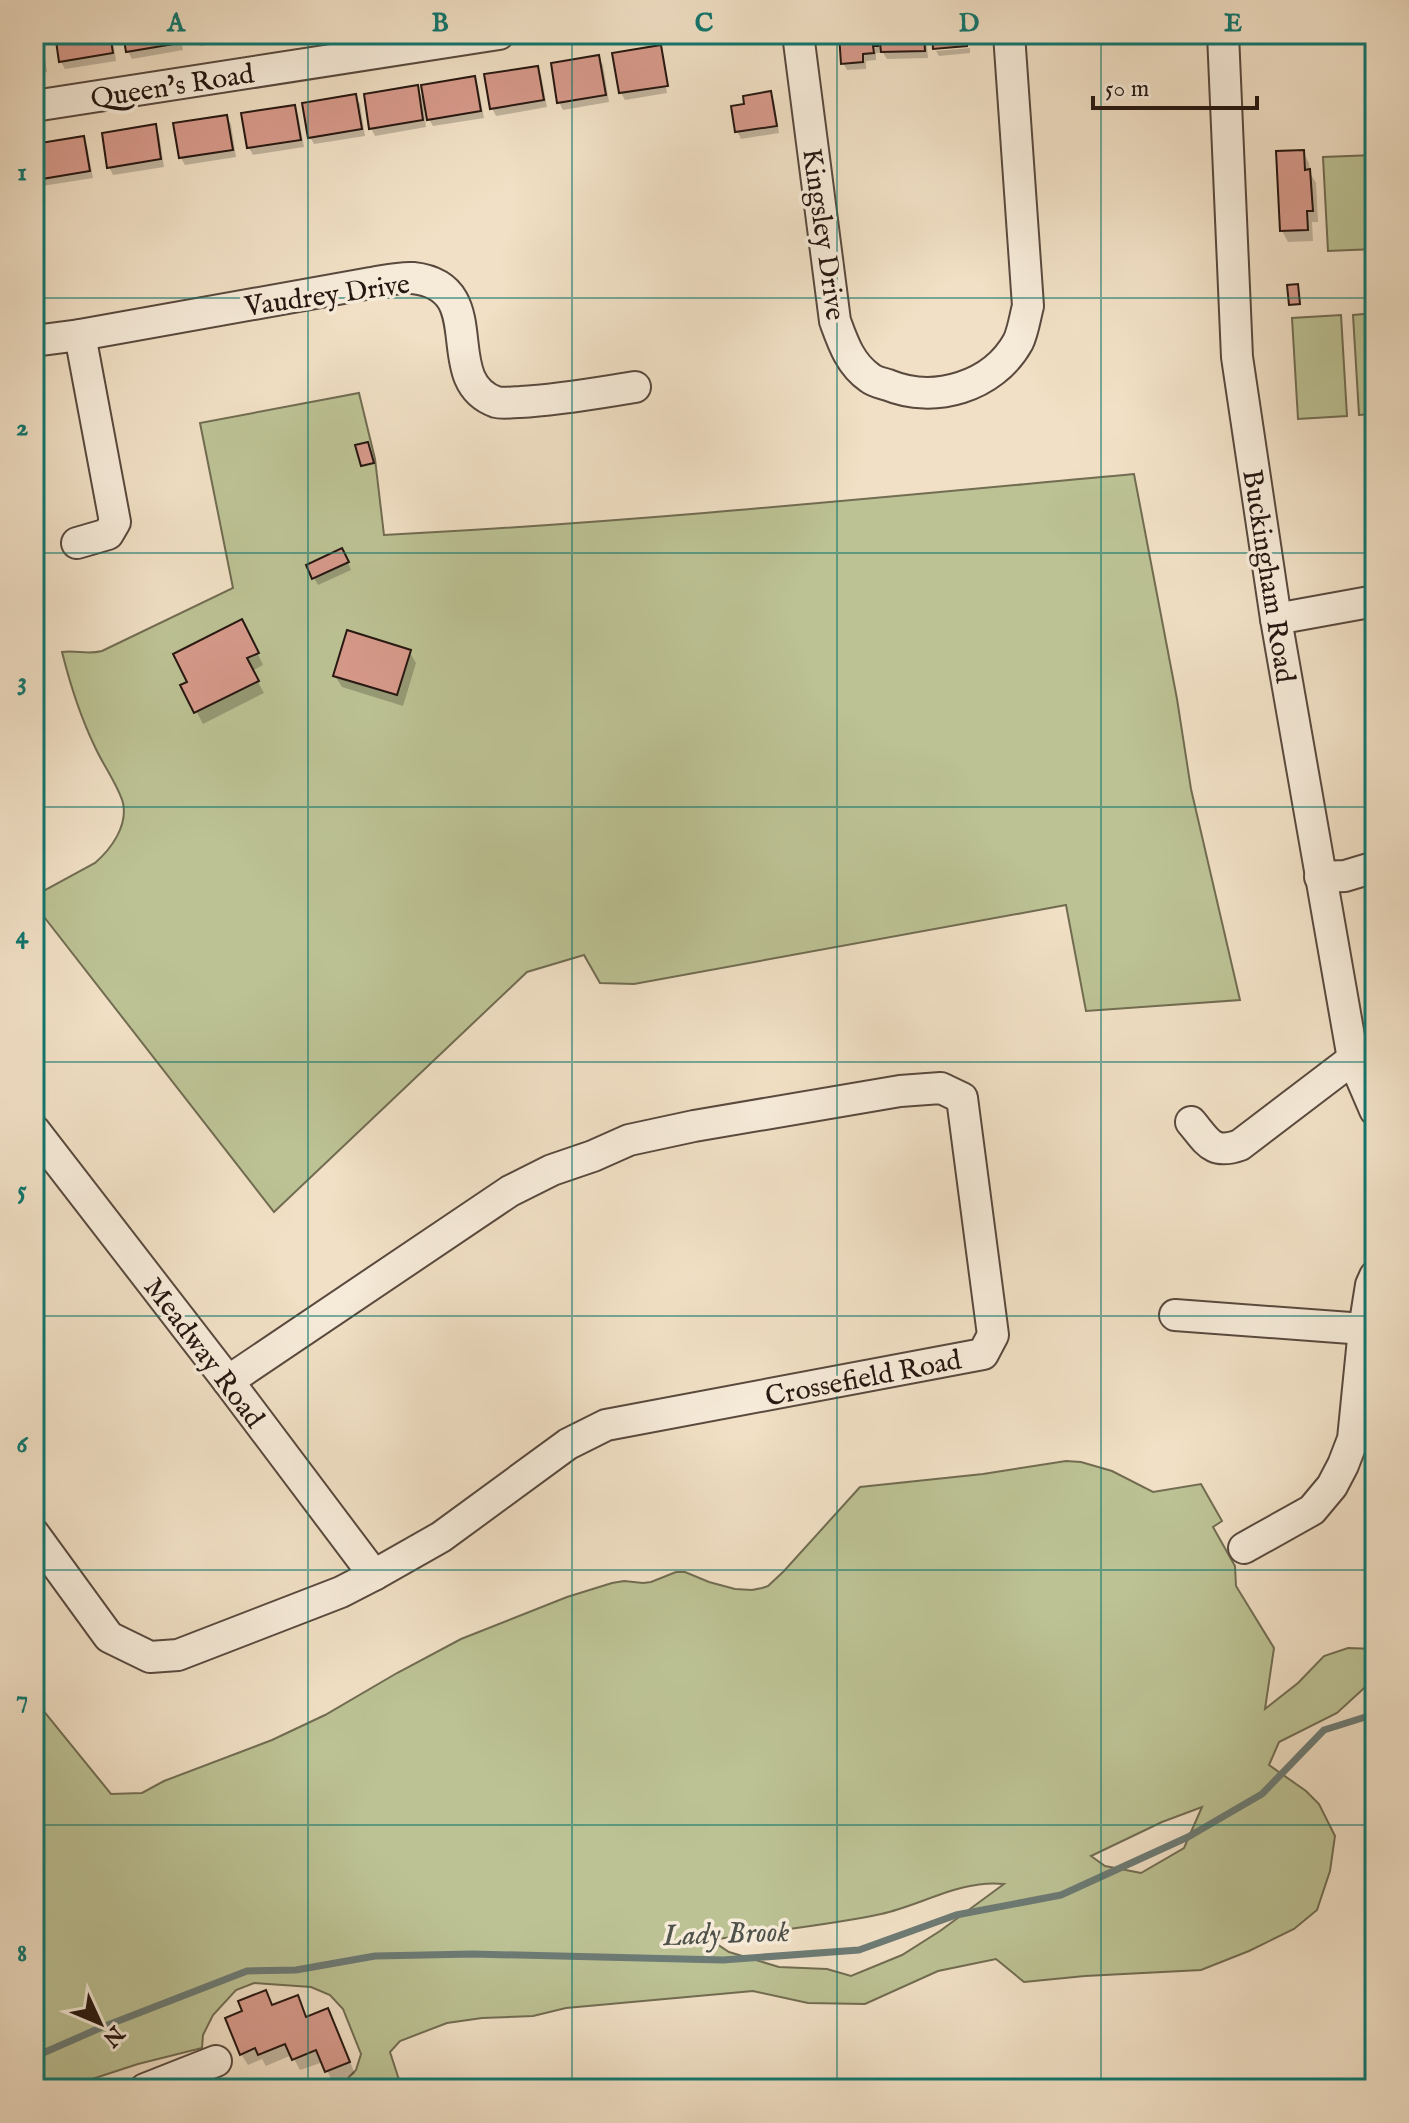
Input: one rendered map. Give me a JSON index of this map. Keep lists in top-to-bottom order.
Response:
{
  "streets": {
    "street": [
      "Queen's Road",
      "Kingsley Drive",
      "Vaudrey Drive",
      "Buckingham Road",
      "Meadway Road",
      "Crossefield Road"
    ]
  },
  "crossings": [
    ["Meadway Road", "Crossefield Road"]
  ],
  "water": ["Lady Brook"],
  "scale_bar": "50 m",
  "north": "bottom right",
  "grid": {
    "columns": [
      "A",
      "B",
      "C",
      "D",
      "E"
    ],
    "rows": [
      "1",
      "2",
      "3",
      "4",
      "5",
      "6",
      "7",
      "8"
    ]
  }
}
